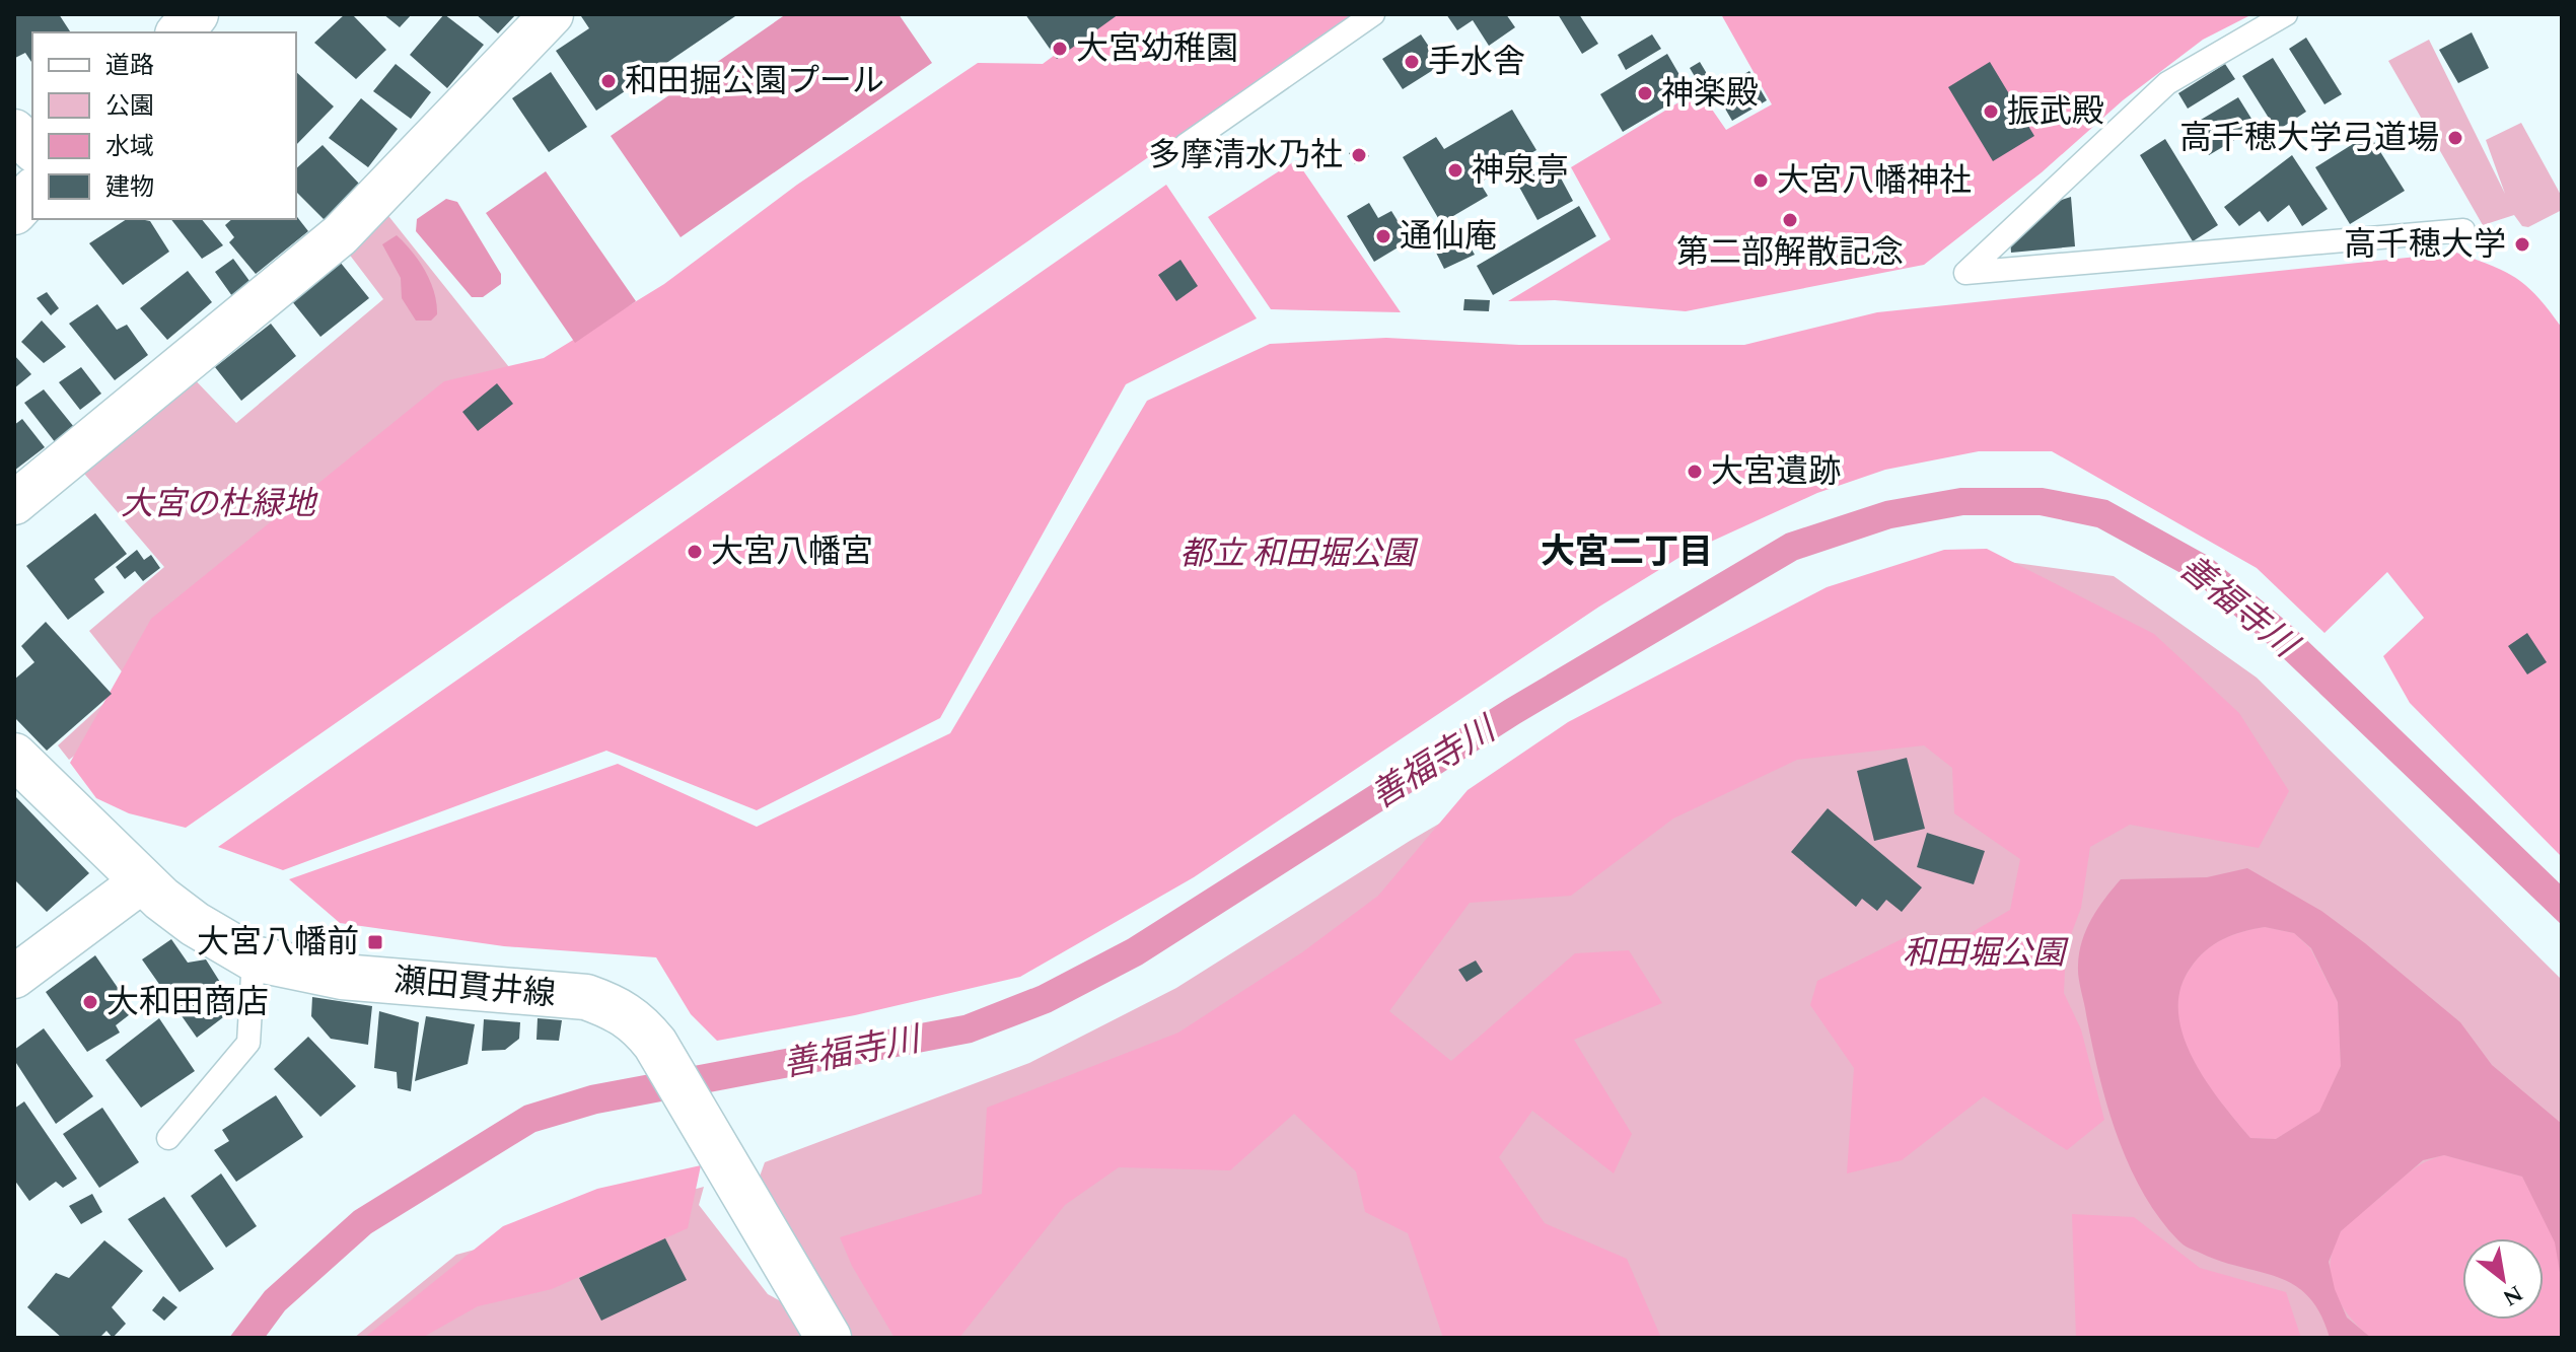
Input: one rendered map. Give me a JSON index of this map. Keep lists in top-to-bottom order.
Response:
{
  "streets": {
    "main road": ["瀬田貫井線"]
  },
  "districts": ["大宮二丁目"],
  "water": ["善福寺川"],
  "parks": ["大宮の杜緑地", "都立 和田堀公園", "和田堀公園"],
  "places": {
    "other": [
      "大宮幼稚園",
      "手水舎",
      "和田掘公園プール",
      "神楽殿",
      "振武殿",
      "高千穂大学弓道場",
      "多摩清水乃社",
      "神泉亭",
      "大宮八幡神社",
      "第二部解散記念",
      "通仙庵",
      "高千穂大学",
      "大宮遺跡",
      "大宮八幡宮",
      "大和田商店"
    ],
    "transit": ["大宮八幡前"]
  },
  "legend": [
    "道路",
    "公園",
    "水域",
    "建物"
  ],
  "north": "bottom right"
}
